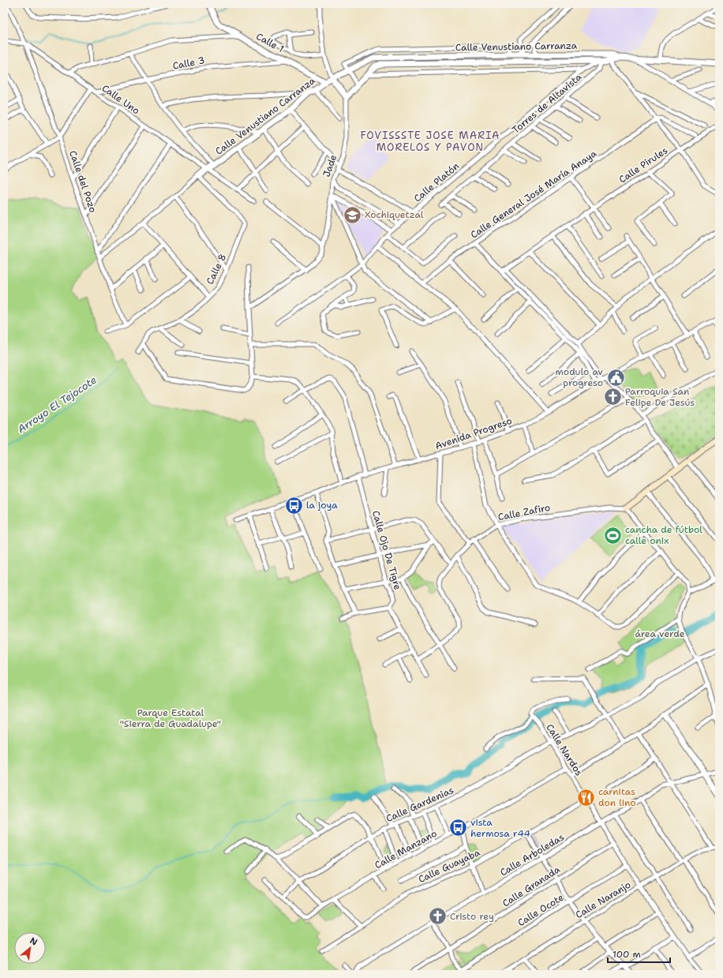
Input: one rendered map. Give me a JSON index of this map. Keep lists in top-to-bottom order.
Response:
{
  "streets": {
    "street": [
      "Calle 1",
      "Calle Venustiano Carranza",
      "Calle 3",
      "Calle Uno",
      "Torres de Altavista",
      "Calle Pirules",
      "Jade",
      "Calle del Pozo",
      "Calle Platón",
      "Calle General José María Anaya",
      "Calle 8",
      "Avenida Progreso",
      "Calle Zafiro",
      "Calle Ojo De Tigre",
      "Calle Nardos",
      "Calle Gardenias",
      "Calle Manzano",
      "Calle Arboledas",
      "Calle Guayaba",
      "Calle Granada",
      "Calle Naranjo",
      "Calle Ocote"
    ]
  },
  "crossings": [
    ["Calle 1", "Calle Venustiano Carranza"],
    ["Calle 1", "Calle 3"],
    ["Calle Venustiano Carranza", "Calle Uno"],
    ["Calle Venustiano Carranza", "Torres de Altavista"],
    ["Calle Venustiano Carranza", "Jade"],
    ["Calle Venustiano Carranza", "Calle del Pozo"],
    ["Calle Venustiano Carranza", "Calle Platón"],
    ["Calle Venustiano Carranza", "Calle 8"],
    ["Calle 3", "Calle Uno"],
    ["Calle Uno", "Calle del Pozo"],
    ["Torres de Altavista", "Calle Platón"],
    ["Avenida Progreso", "Calle Ojo De Tigre"],
    ["Calle Nardos", "Calle Gardenias"],
    ["Calle Nardos", "Calle Manzano"],
    ["Calle Nardos", "Calle Arboledas"],
    ["Calle Nardos", "Calle Guayaba"],
    ["Calle Nardos", "Calle Granada"],
    ["Calle Nardos", "Calle Naranjo"],
    ["Calle Nardos", "Calle Ocote"],
    ["Calle Gardenias", "Calle Manzano"],
    ["Calle Granada", "Calle Ocote"]
  ],
  "districts": ["FOVISSSTE JOSE MARIA MORELOS Y PAVON"],
  "water": ["Arroyo El Tejocote"],
  "parks": ["área verde", "Parque Estatal \"Sierra de Guadalupe\""],
  "places": {
    "school or university": ["Xochiquetzal"],
    "public building": ["modulo av progreso"],
    "church": ["Parroquia San Felipe De Jesús", "Cristo rey"],
    "bus stop": ["la joya", "vista hermosa r44"],
    "sports": ["cancha de fútbol calle onix"],
    "restaurant": ["carnitas don lino"]
  },
  "scale_bar": "100 m",
  "north": "top right"
}
